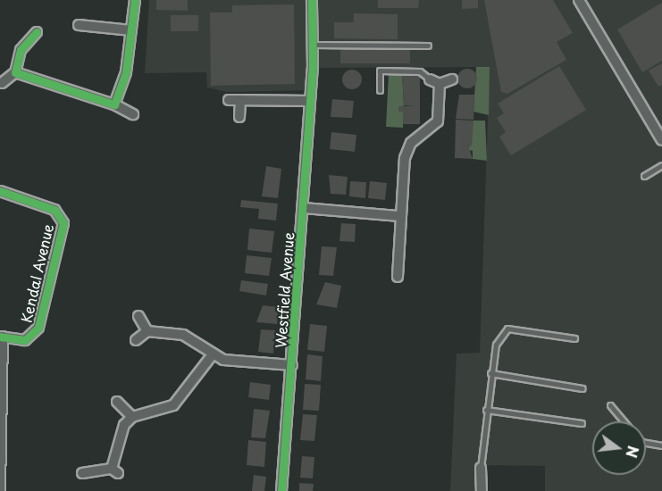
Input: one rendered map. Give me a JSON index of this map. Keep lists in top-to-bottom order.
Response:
{
  "streets": {
    "street": ["Kendal Avenue", "Westfield Avenue"]
  },
  "north": "right"
}
